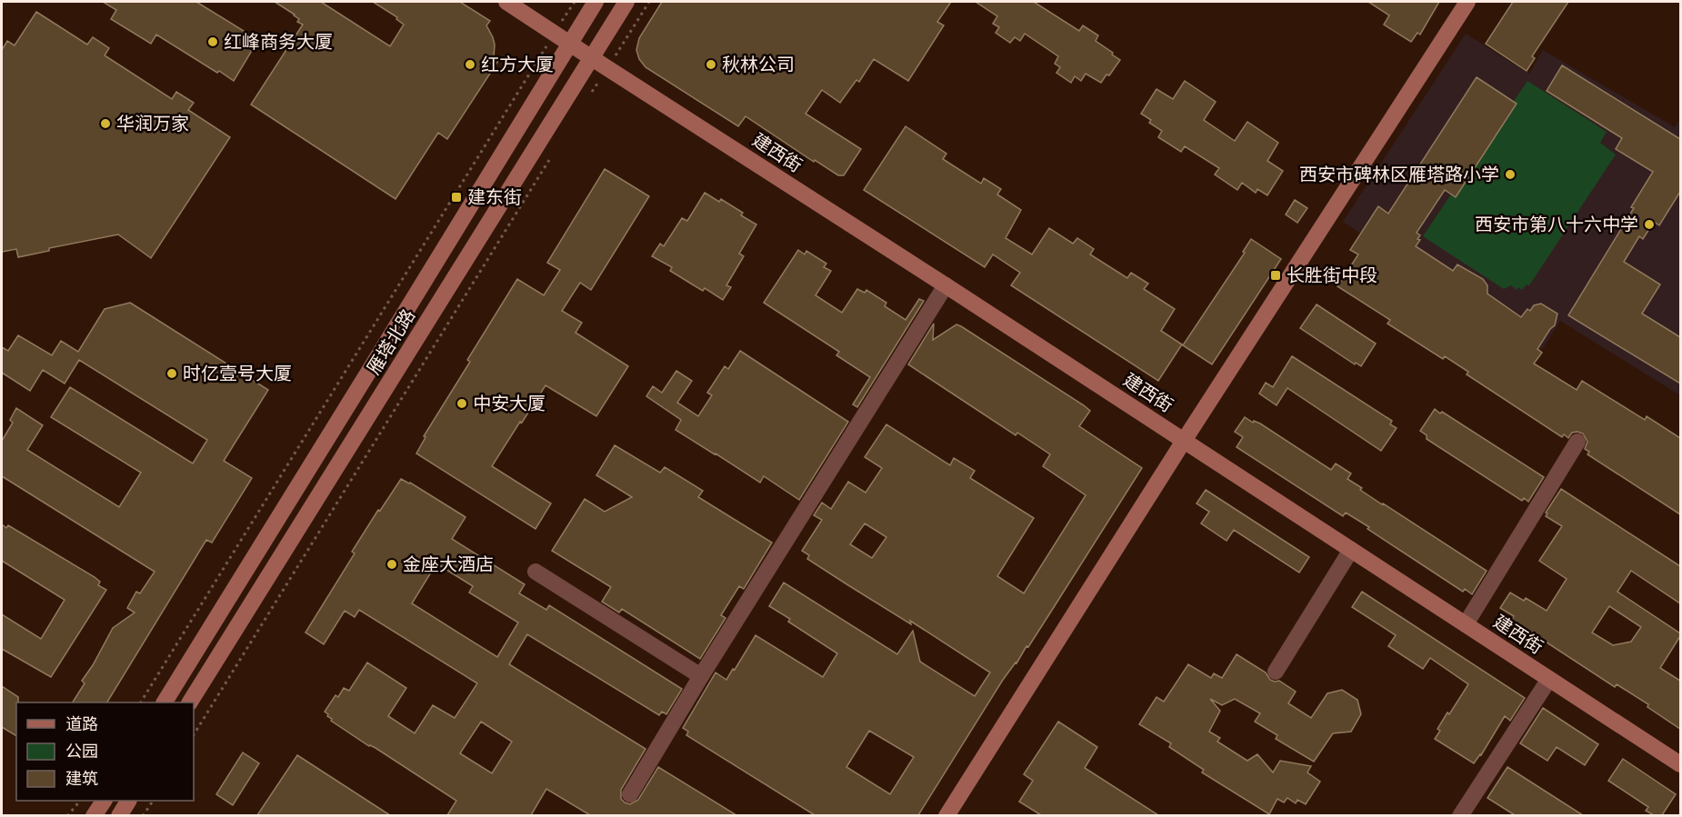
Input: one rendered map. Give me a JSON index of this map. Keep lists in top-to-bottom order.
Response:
{
  "streets": {
    "street": ["建西街", "雁塔北路"]
  },
  "crossings": [
    ["建西街", "雁塔北路"]
  ],
  "places": {
    "other": [
      "红峰商务大厦",
      "红方大厦",
      "秋林公司",
      "华润万家",
      "西安市碑林区雁塔路小学",
      "西安市第八十六中学",
      "时亿壹号大厦",
      "中安大厦",
      "金座大酒店"
    ],
    "transit": ["建东街", "长胜街中段"]
  },
  "legend": ["道路", "公园", "建筑"]
}
